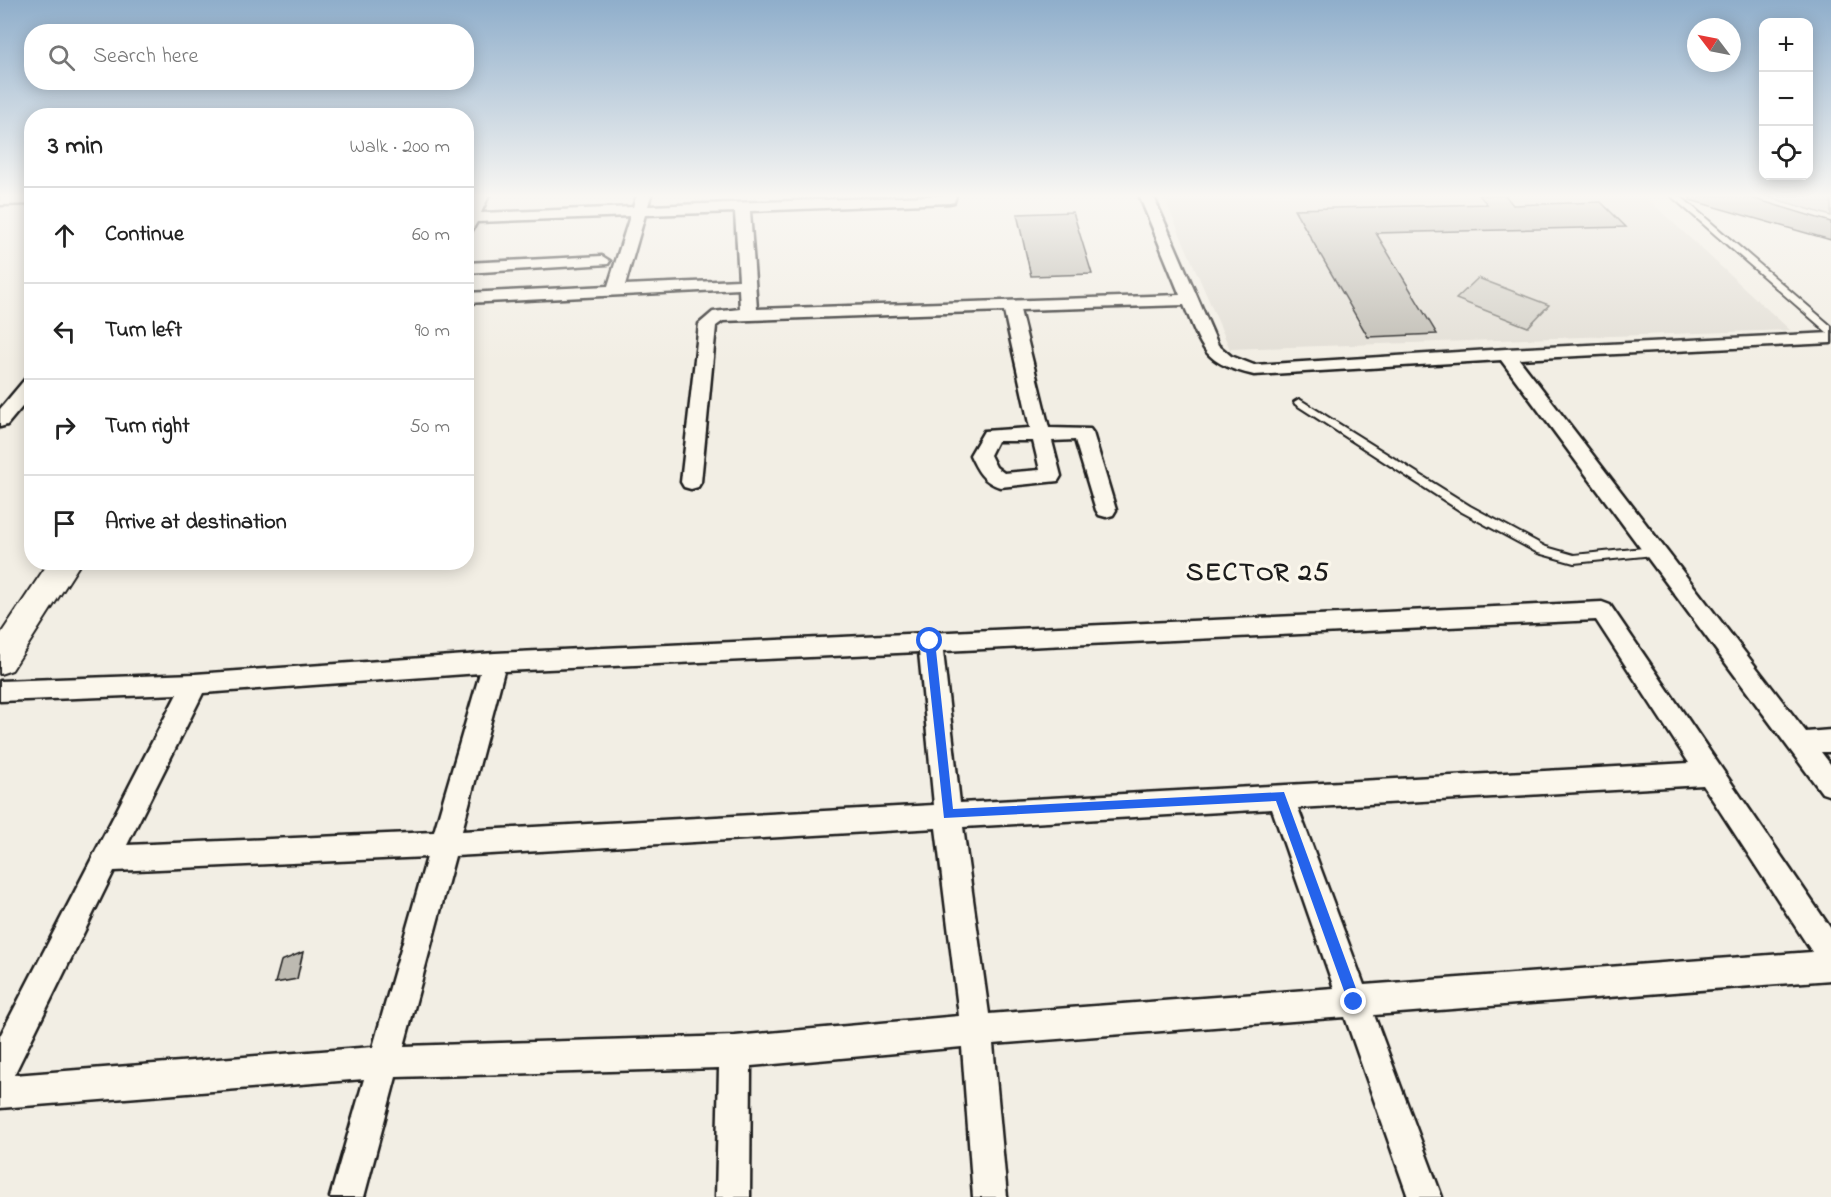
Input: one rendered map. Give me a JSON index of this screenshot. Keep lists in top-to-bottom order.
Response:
{
  "districts": ["SECTOR 25"],
  "north": "top left",
  "page": {
    "map_buttons": ["+", "−"],
    "search": "Search here",
    "heading": ["3 min", "Walk · 200 m"],
    "list": [
      ["Continue", "60 m"],
      ["Turn left", "90 m"],
      ["Turn right", "50 m"],
      "Arrive at destination"
    ]
  }
}
